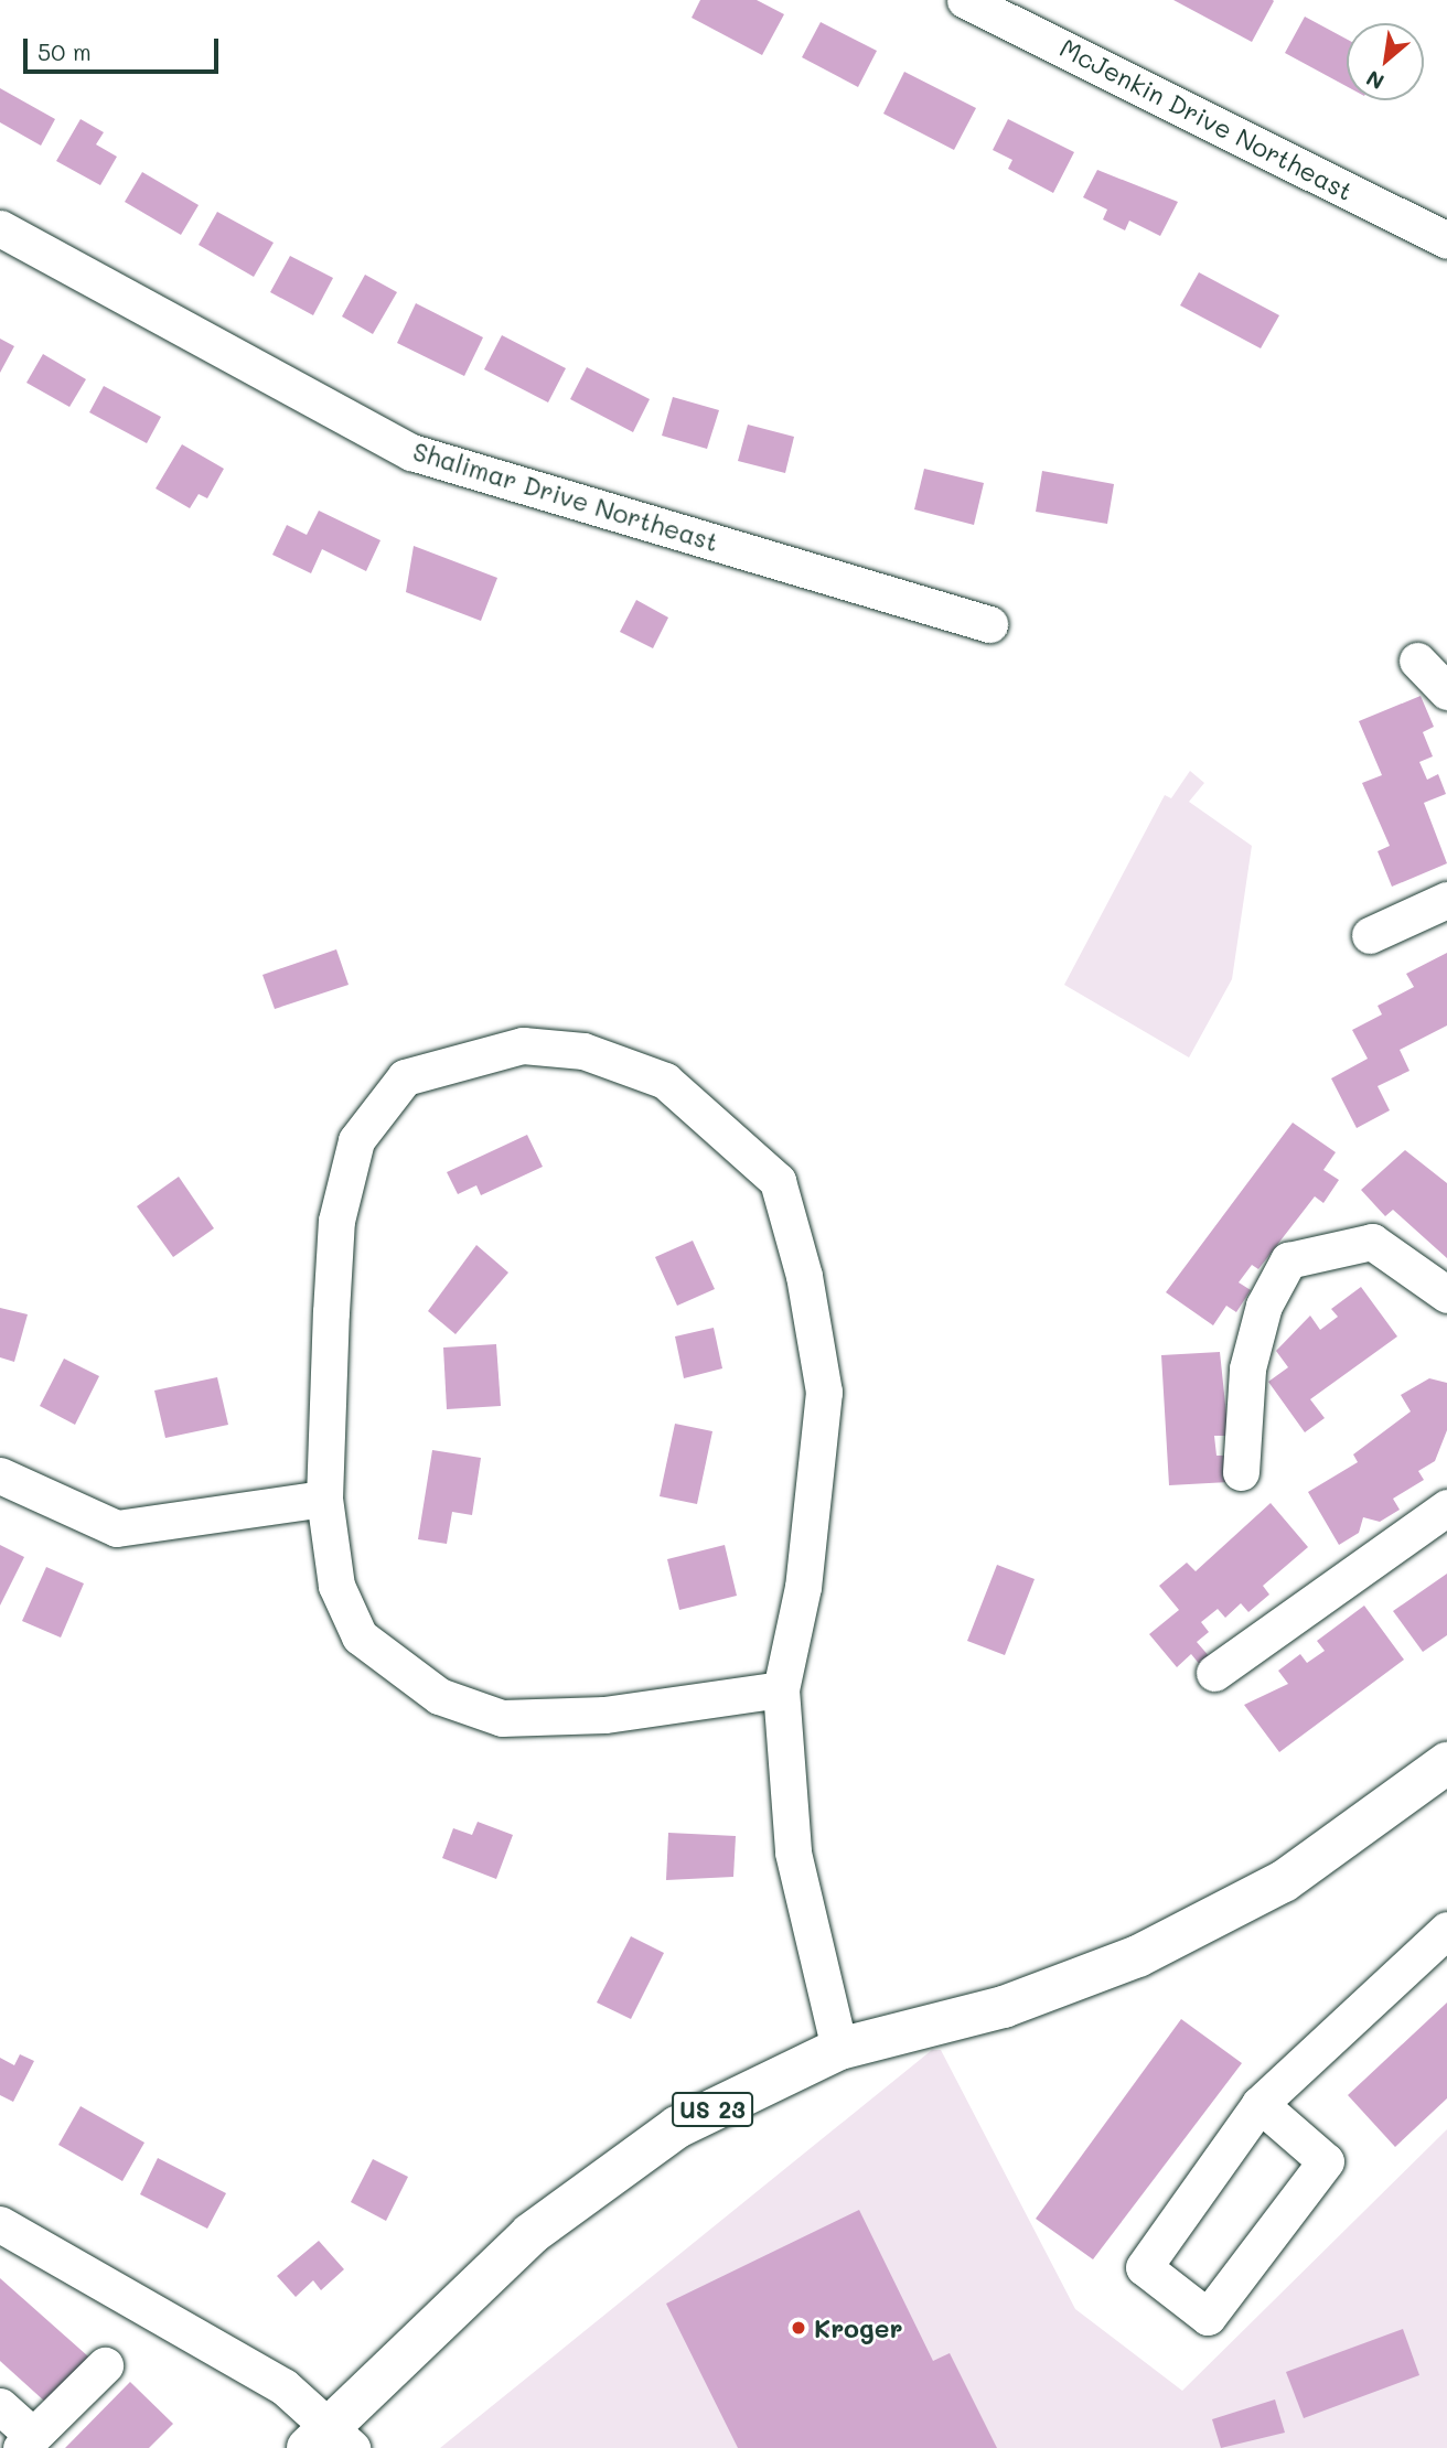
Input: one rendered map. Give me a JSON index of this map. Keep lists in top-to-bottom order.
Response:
{
  "streets": {
    "main road": ["US 23"],
    "street": ["McJenkin Drive Northeast", "Shalimar Drive Northeast"]
  },
  "places": ["Kroger"],
  "scale_bar": "50 m",
  "north": "bottom left"
}
